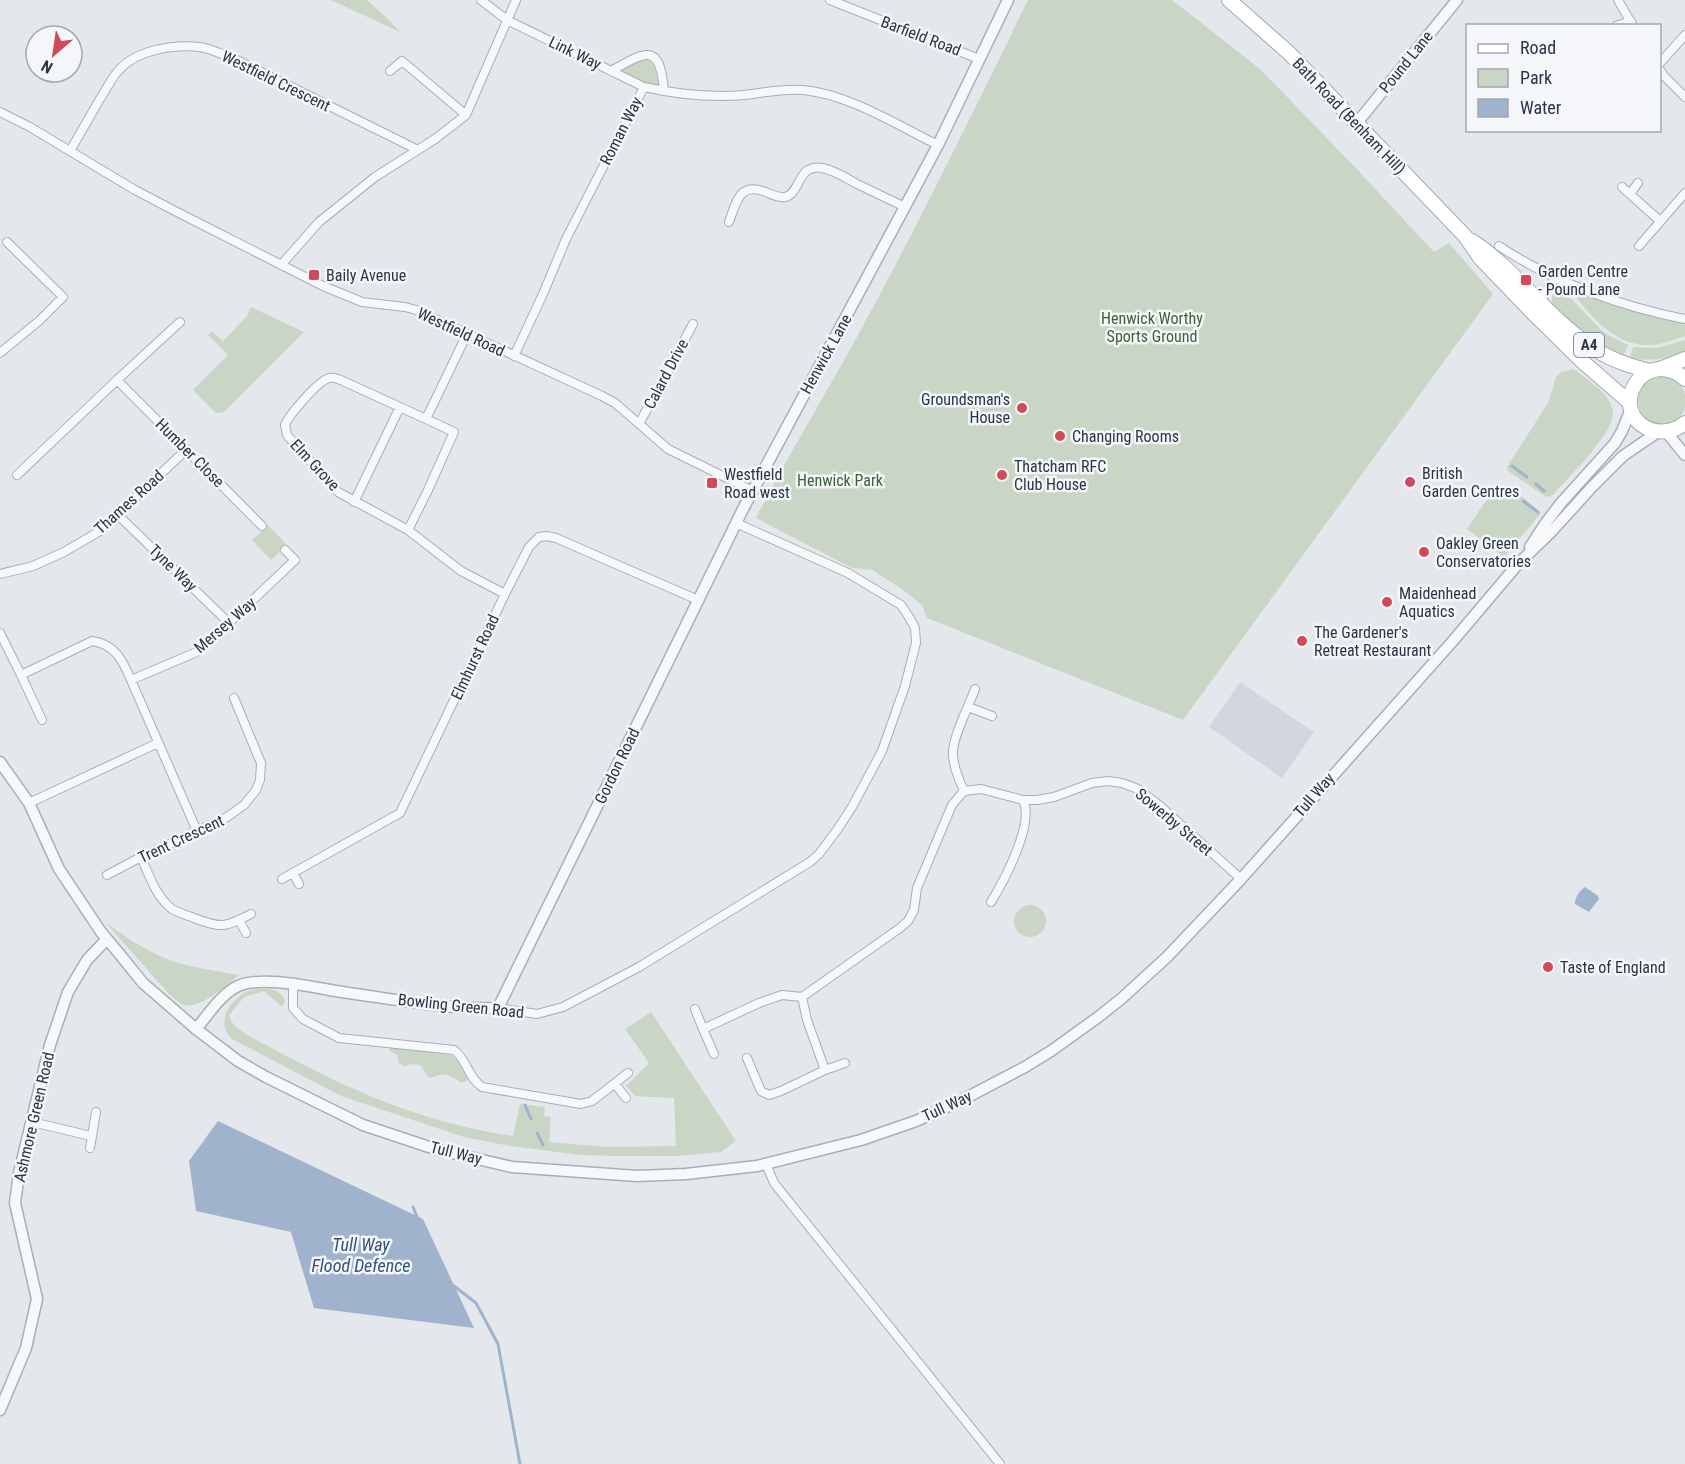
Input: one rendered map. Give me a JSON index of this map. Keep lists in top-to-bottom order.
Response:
{
  "streets": {
    "main road": ["Bath Road (Benham Hill)", "A4"],
    "street": [
      "Barfield Road",
      "Link Way",
      "Pound Lane",
      "Westfield Crescent",
      "Roman Way",
      "Westfield Road",
      "Henwick Lane",
      "Calard Drive",
      "Humber Close",
      "Elm Grove",
      "Thames Road",
      "Tyne Way",
      "Mersey Way",
      "Elmhurst Road",
      "Gordon Road",
      "Tull Way",
      "Sowerby Street",
      "Trent Crescent",
      "Bowling Green Road",
      "Ashmore Green Road"
    ]
  },
  "crossings": [
    ["Barfield Road", "Henwick Lane"],
    ["Link Way", "Roman Way"],
    ["Pound Lane", "Bath Road (Benham Hill)"],
    ["Westfield Crescent", "Westfield Road"],
    ["Bath Road (Benham Hill)", "A4"],
    ["Bath Road (Benham Hill)", "Tull Way"],
    ["Roman Way", "Westfield Road"],
    ["Roman Way", "Henwick Lane"],
    ["Westfield Road", "Henwick Lane"],
    ["Westfield Road", "Calard Drive"],
    ["A4", "Tull Way"],
    ["Henwick Lane", "Gordon Road"],
    ["Henwick Lane", "Bowling Green Road"],
    ["Humber Close", "Thames Road"],
    ["Elm Grove", "Elmhurst Road"],
    ["Thames Road", "Tyne Way"],
    ["Tyne Way", "Mersey Way"],
    ["Elmhurst Road", "Gordon Road"],
    ["Gordon Road", "Bowling Green Road"],
    ["Tull Way", "Sowerby Street"],
    ["Tull Way", "Bowling Green Road"]
  ],
  "water": ["Tull Way Flood Defence"],
  "parks": ["Henwick Worthy Sports Ground", "Henwick Park"],
  "places": {
    "transit": ["Baily Avenue", "Garden Centre - Pound Lane", "Westfield Road west"],
    "other": [
      "Groundsman's House",
      "Changing Rooms",
      "Thatcham RFC Club House",
      "British Garden Centres",
      "Oakley Green Conservatories",
      "Maidenhead Aquatics",
      "The Gardener's Retreat Restaurant",
      "Taste of England"
    ]
  },
  "legend": ["Road", "Park", "Water"],
  "north": "bottom left"
}
